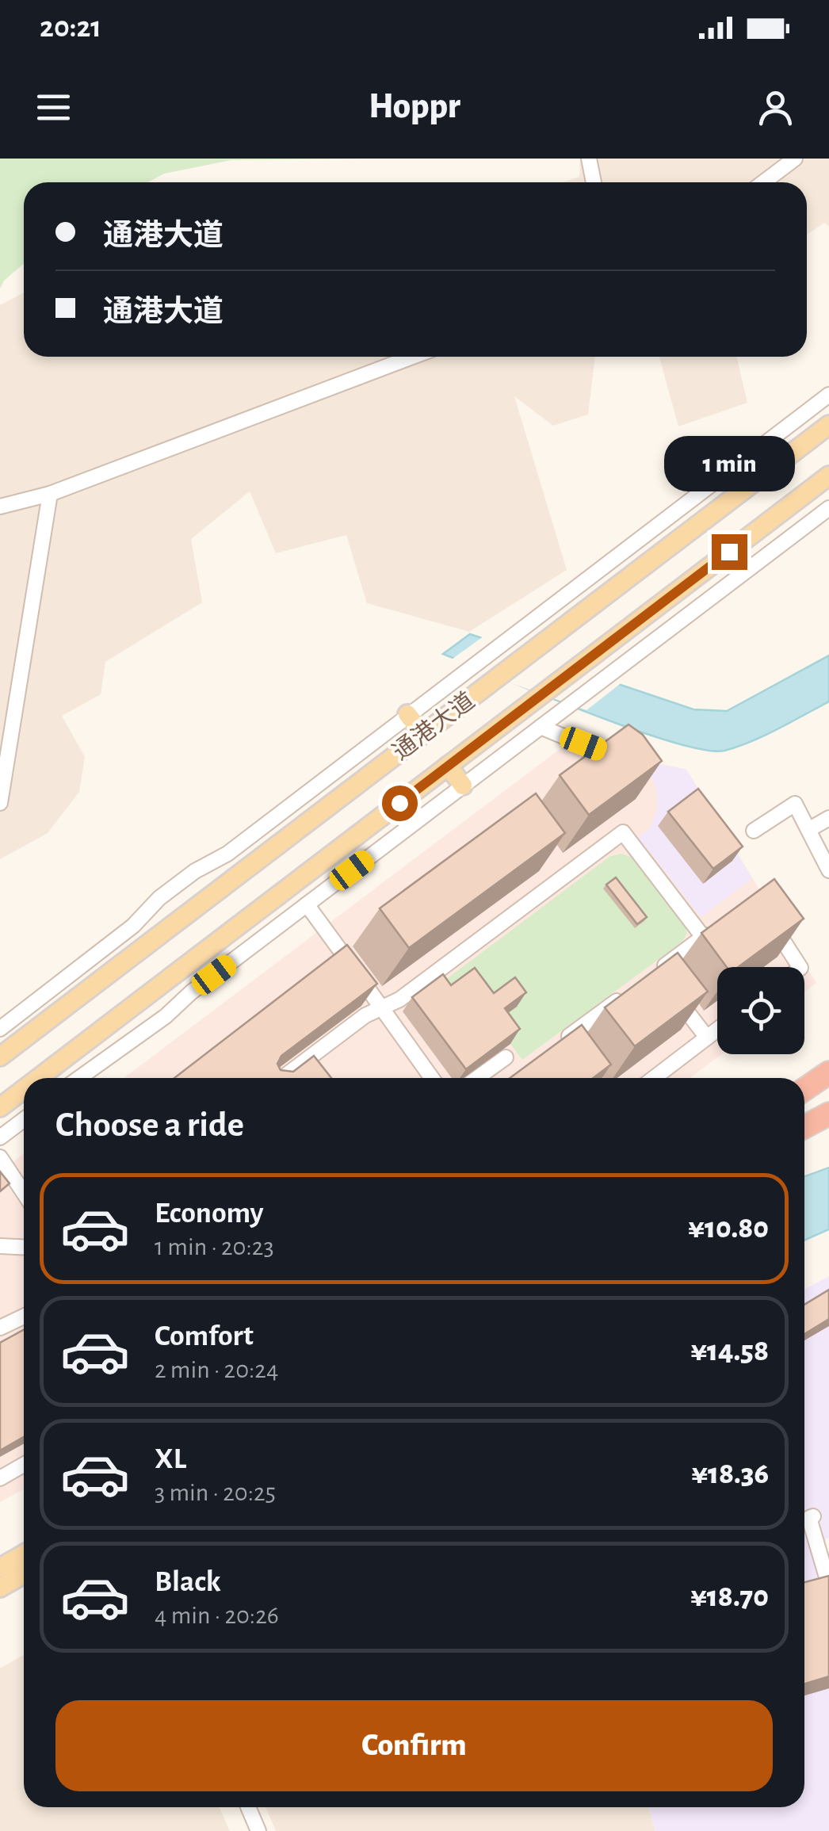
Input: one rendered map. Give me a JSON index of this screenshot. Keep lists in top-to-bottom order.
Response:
{
  "streets": {
    "main road": ["通港大道"]
  },
  "page": {
    "status": "20:21",
    "header": "Hoppr",
    "banner": ["通港大道", "通港大道"],
    "bubble": "1 min",
    "heading": "Choose a ride",
    "list": [
      {
        "name": "Economy",
        "note": "1 min · 20:23",
        "value": "¥10.80"
      },
      {
        "name": "Comfort",
        "note": "2 min · 20:24",
        "value": "¥14.58"
      },
      {
        "name": "XL",
        "note": "3 min · 20:25",
        "value": "¥18.36"
      },
      {
        "name": "Black",
        "note": "4 min · 20:26",
        "value": "¥18.70"
      }
    ],
    "buttons": "Confirm"
  }
}
